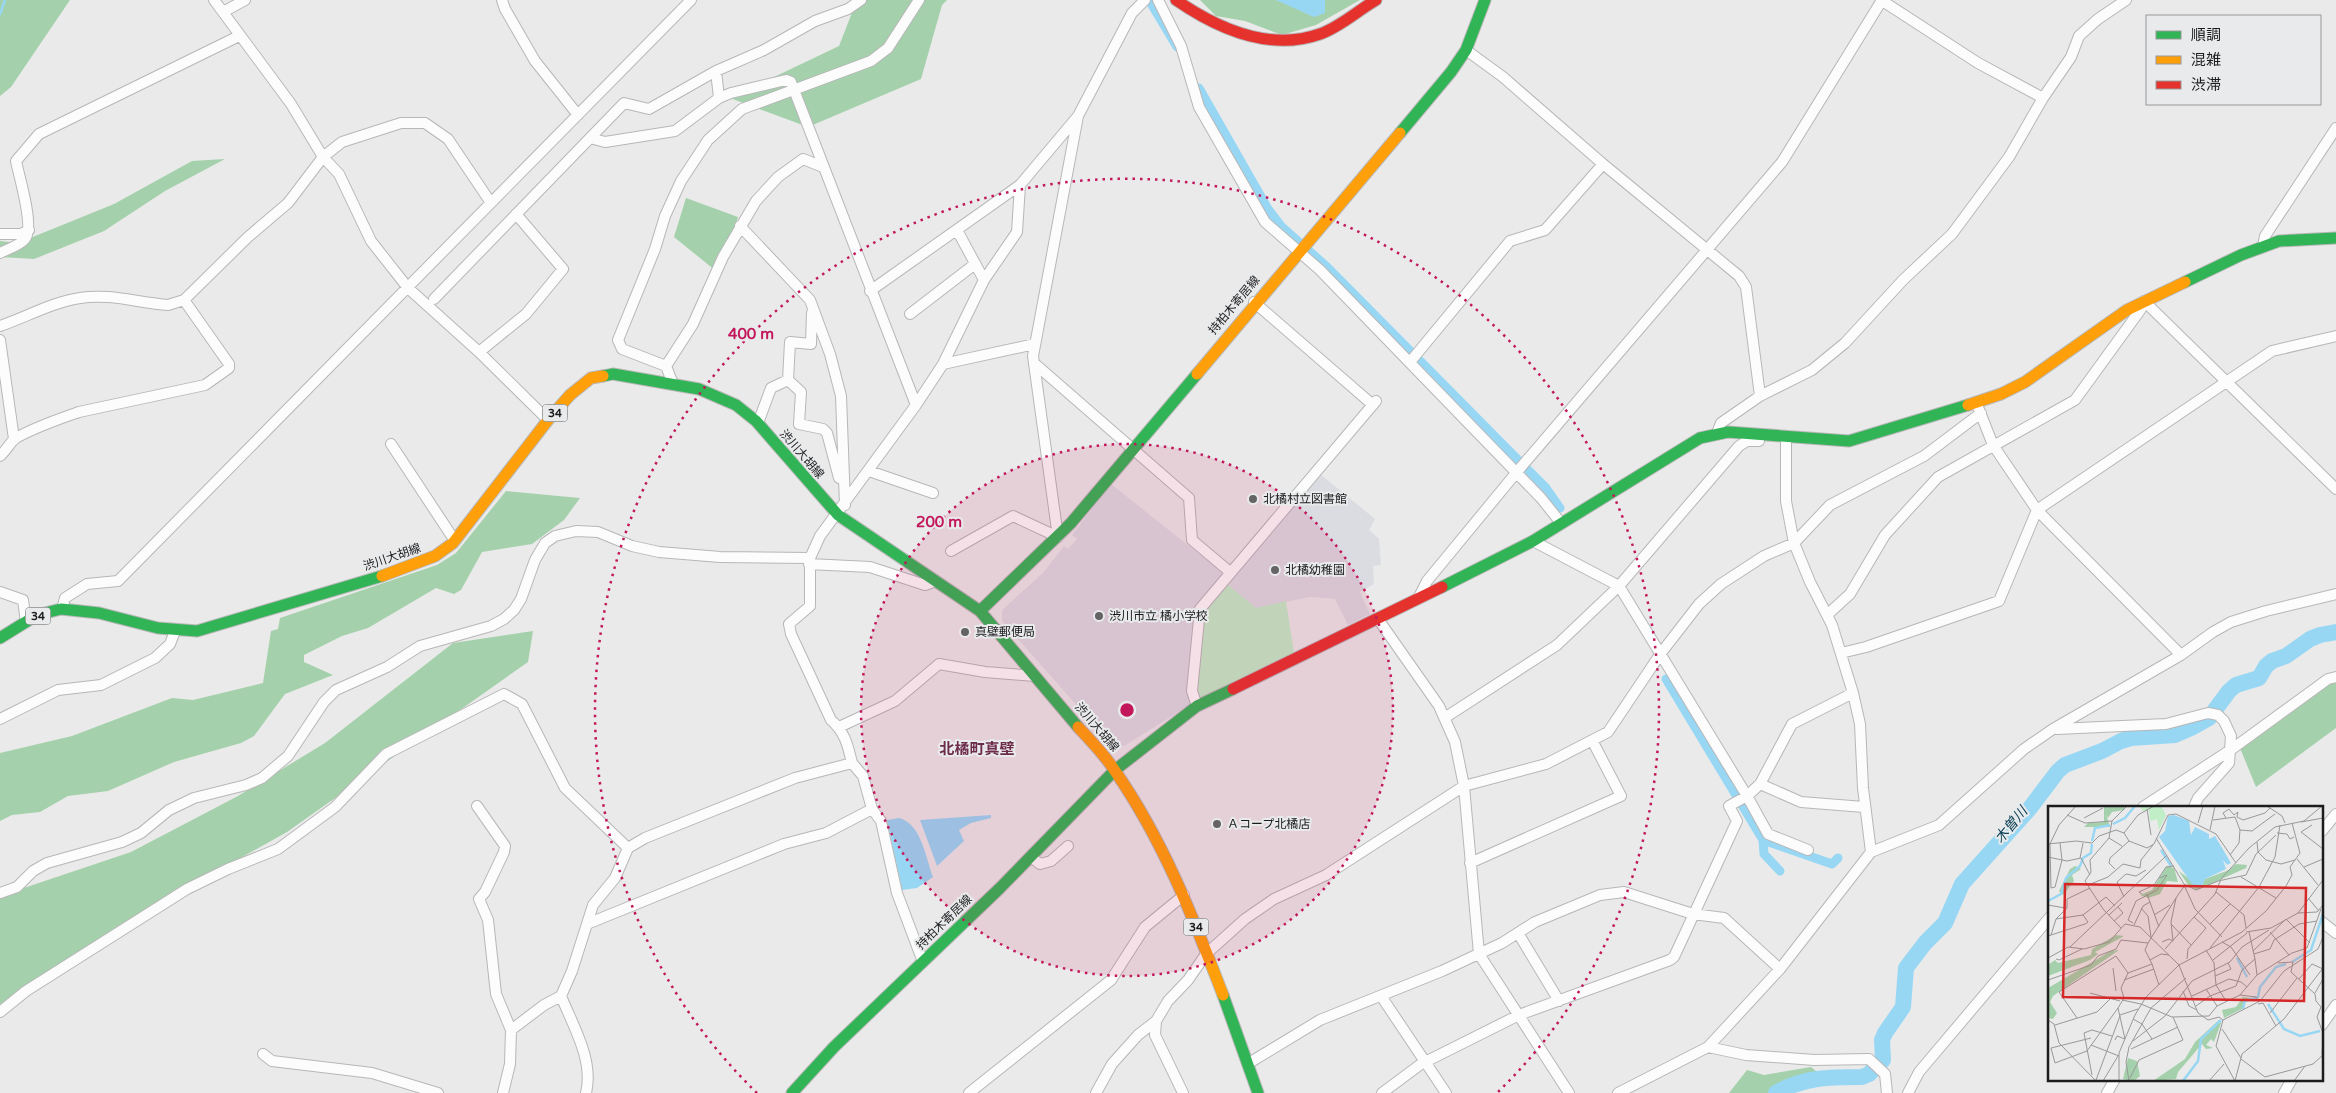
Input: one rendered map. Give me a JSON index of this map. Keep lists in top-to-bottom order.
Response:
{
  "streets": {
    "main road": ["持柏木寄居線", "34", "渋川大胡線"]
  },
  "crossings": [
    ["持柏木寄居線", "渋川大胡線"],
    ["34", "渋川大胡線"]
  ],
  "districts": ["北橘町真壁"],
  "water": ["木曽川"],
  "places": [
    "北橘村立図書館",
    "北橘幼稚園",
    "渋川市立 橘小学校",
    "真壁郵便局",
    "Ａコープ北橘店"
  ],
  "legend": ["順調", "混雑", "渋滞"],
  "rings": ["400 m", "200 m"]
}
